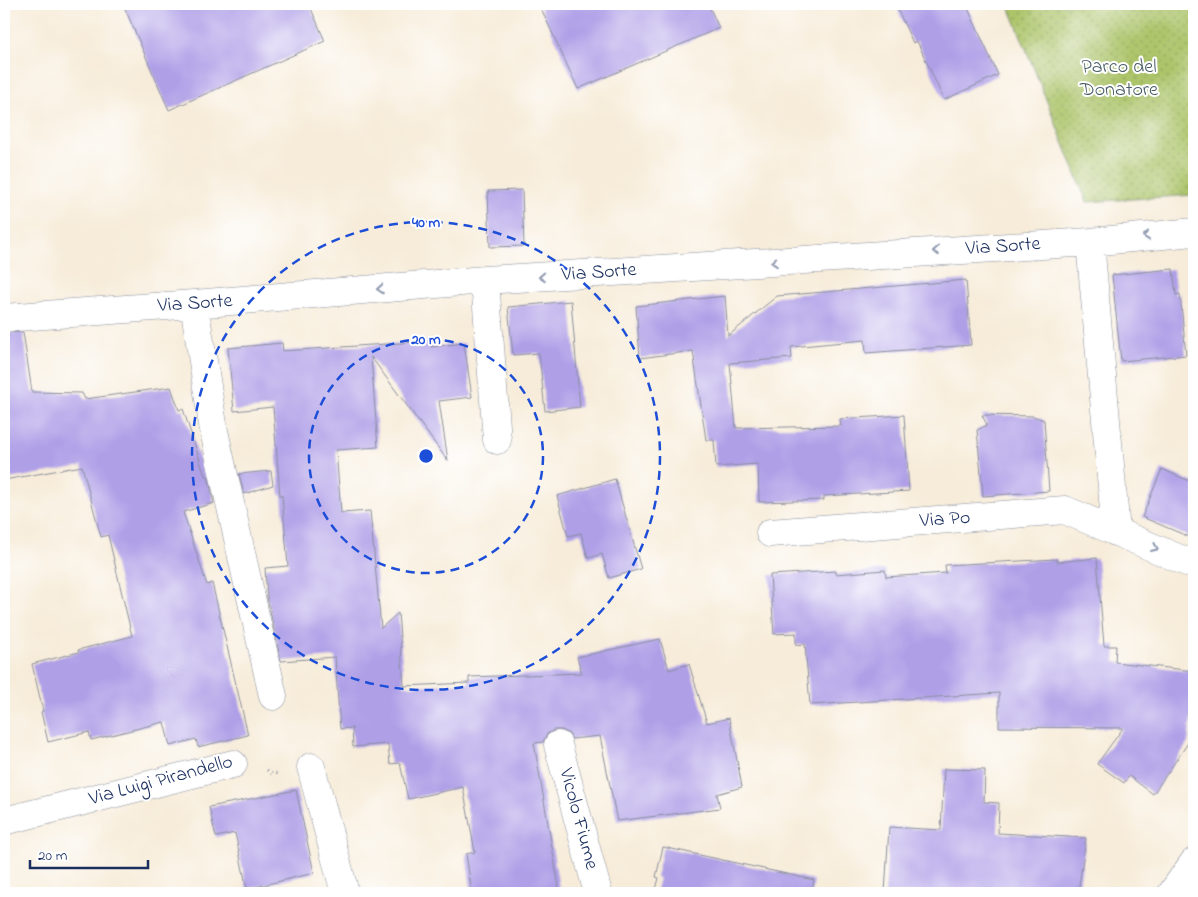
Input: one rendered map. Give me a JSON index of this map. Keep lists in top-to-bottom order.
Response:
{
  "streets": {
    "street": [
      "Via Sorte",
      "Via Po",
      "Via Luigi Pirandello",
      "Vicolo Fiume"
    ]
  },
  "one_way": ["Via Sorte"],
  "parks": ["Parco del Donatore"],
  "scale_bar": "20 m",
  "rings": ["40 m", "20 m"]
}
